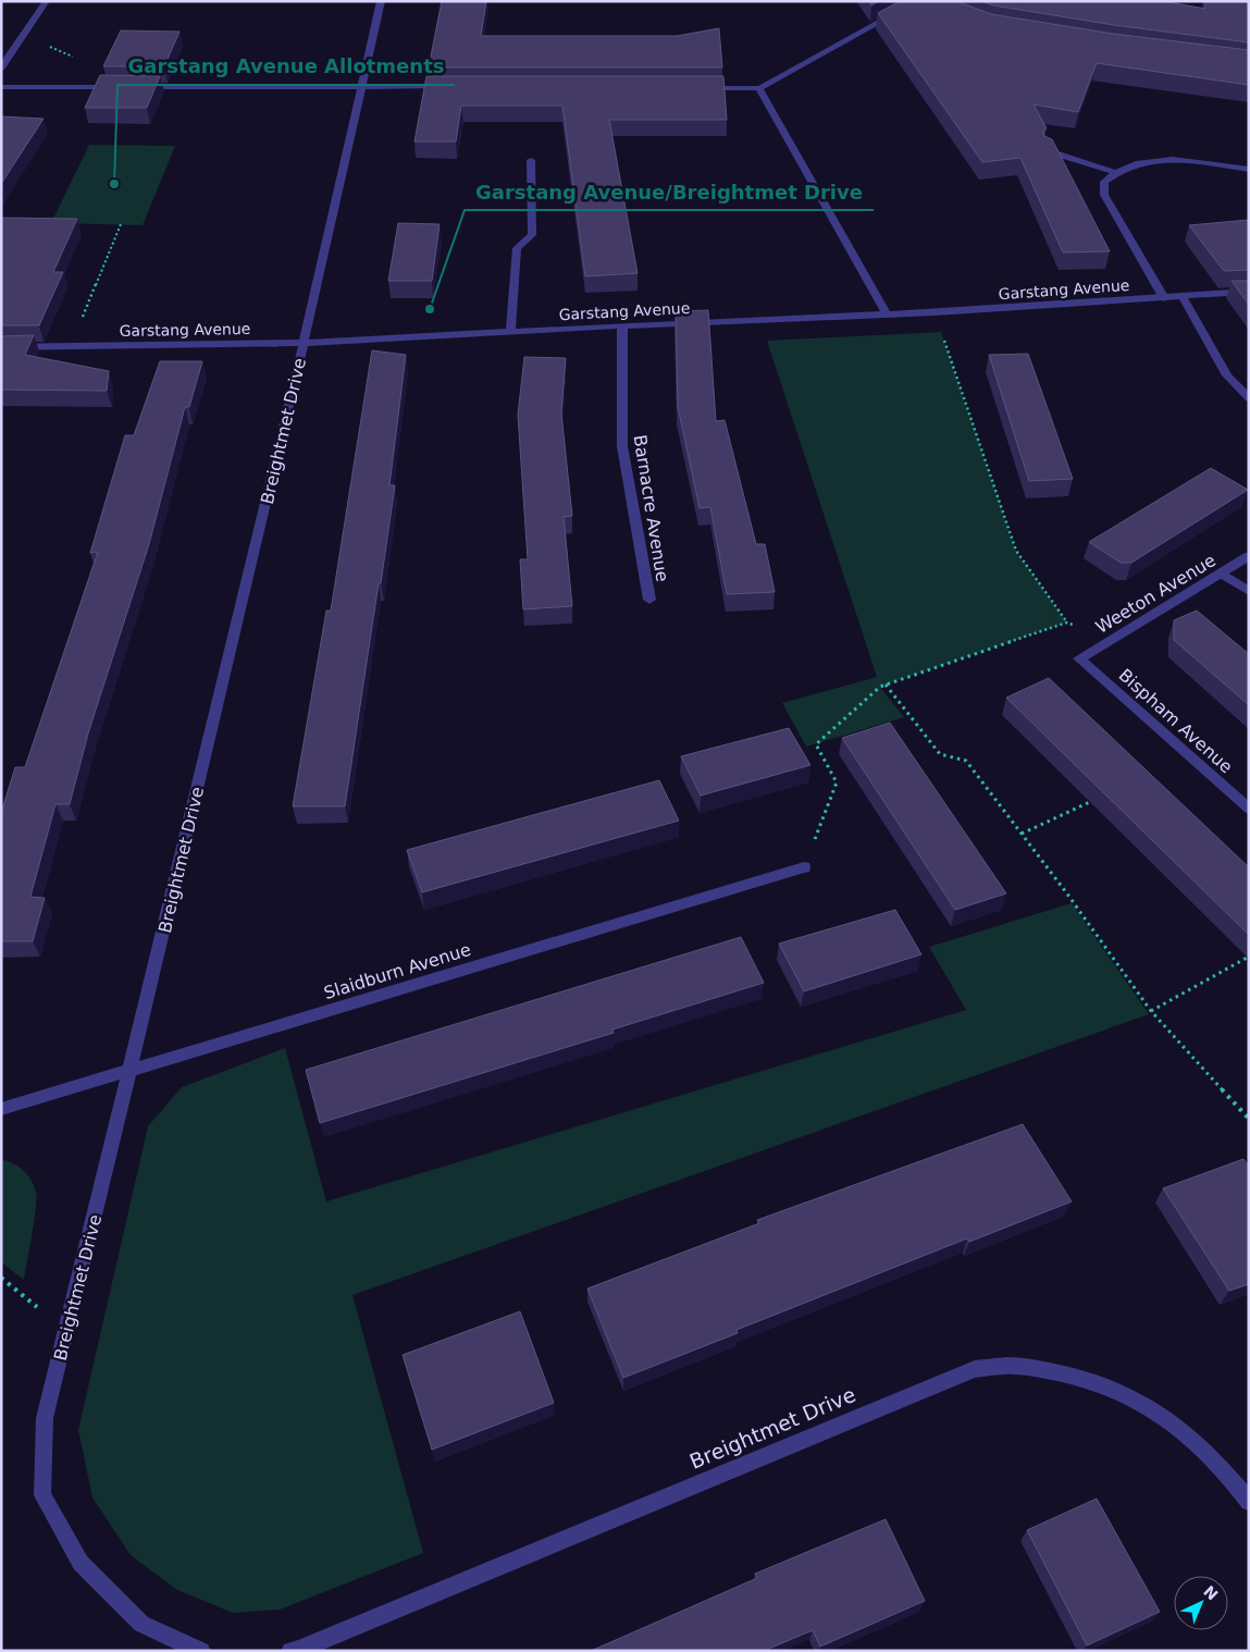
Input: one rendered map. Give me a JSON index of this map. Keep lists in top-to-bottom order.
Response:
{
  "streets": {
    "street": [
      "Garstang Avenue",
      "Breightmet Drive",
      "Barnacre Avenue",
      "Weeton Avenue",
      "Bispham Avenue",
      "Slaidburn Avenue"
    ]
  },
  "crossings": [
    ["Garstang Avenue", "Breightmet Drive"],
    ["Garstang Avenue", "Barnacre Avenue"],
    ["Breightmet Drive", "Slaidburn Avenue"],
    ["Weeton Avenue", "Bispham Avenue"]
  ],
  "places": ["Garstang Avenue Allotments", "Garstang Avenue/Breightmet Drive"],
  "north": "top right"
}
